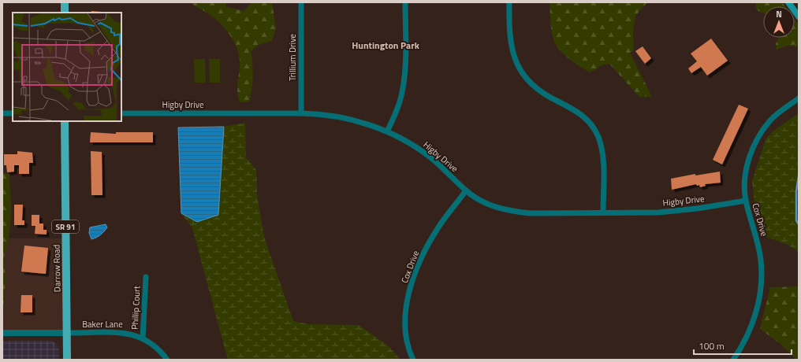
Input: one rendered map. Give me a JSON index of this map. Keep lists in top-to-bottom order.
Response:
{
  "streets": {
    "main road": ["SR 91", "Darrow Road"],
    "street": [
      "Trillium Drive",
      "Higby Drive",
      "Cox Drive",
      "Phillip Court",
      "Baker Lane"
    ]
  },
  "crossings": [
    ["Trillium Drive", "Higby Drive"],
    ["Higby Drive", "Cox Drive"],
    ["Darrow Road", "Baker Lane"],
    ["Phillip Court", "Baker Lane"]
  ],
  "districts": ["Huntington Park"],
  "scale_bar": "100 m",
  "north": "top"
}
